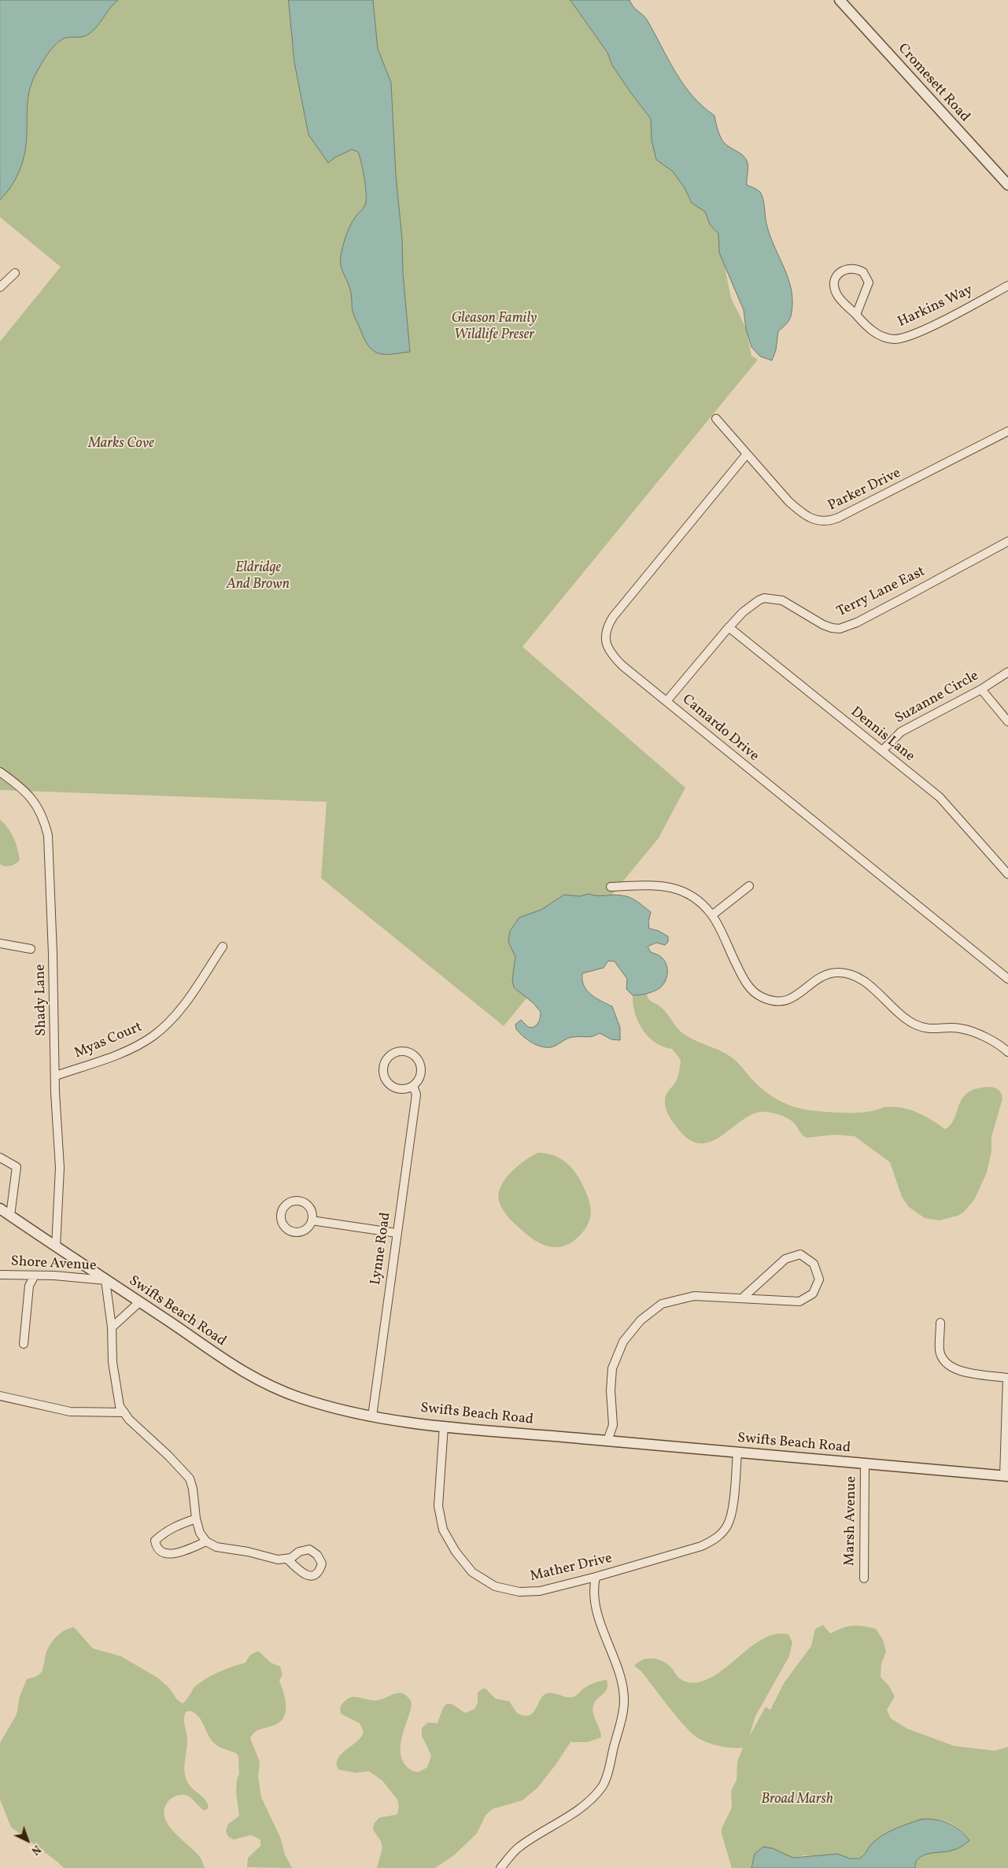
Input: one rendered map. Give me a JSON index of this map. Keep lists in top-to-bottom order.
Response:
{
  "streets": {
    "street": [
      "Cromesett Road",
      "Harkins Way",
      "Parker Drive",
      "Terry Lane East",
      "Suzanne Circle",
      "Camardo Drive",
      "Dennis Lane",
      "Shady Lane",
      "Myas Court",
      "Lynne Road",
      "Shore Avenue",
      "Swifts Beach Road",
      "Marsh Avenue",
      "Mather Drive"
    ]
  },
  "crossings": [
    ["Parker Drive", "Camardo Drive"],
    ["Terry Lane East", "Camardo Drive"],
    ["Terry Lane East", "Dennis Lane"],
    ["Suzanne Circle", "Dennis Lane"],
    ["Shady Lane", "Myas Court"],
    ["Shady Lane", "Swifts Beach Road"],
    ["Lynne Road", "Swifts Beach Road"],
    ["Shore Avenue", "Swifts Beach Road"],
    ["Swifts Beach Road", "Marsh Avenue"],
    ["Swifts Beach Road", "Mather Drive"]
  ],
  "parks": [
    "Gleason Family Wildlife Preser",
    "Marks Cove",
    "Eldridge And Brown",
    "Broad Marsh"
  ],
  "north": "bottom right"
}
